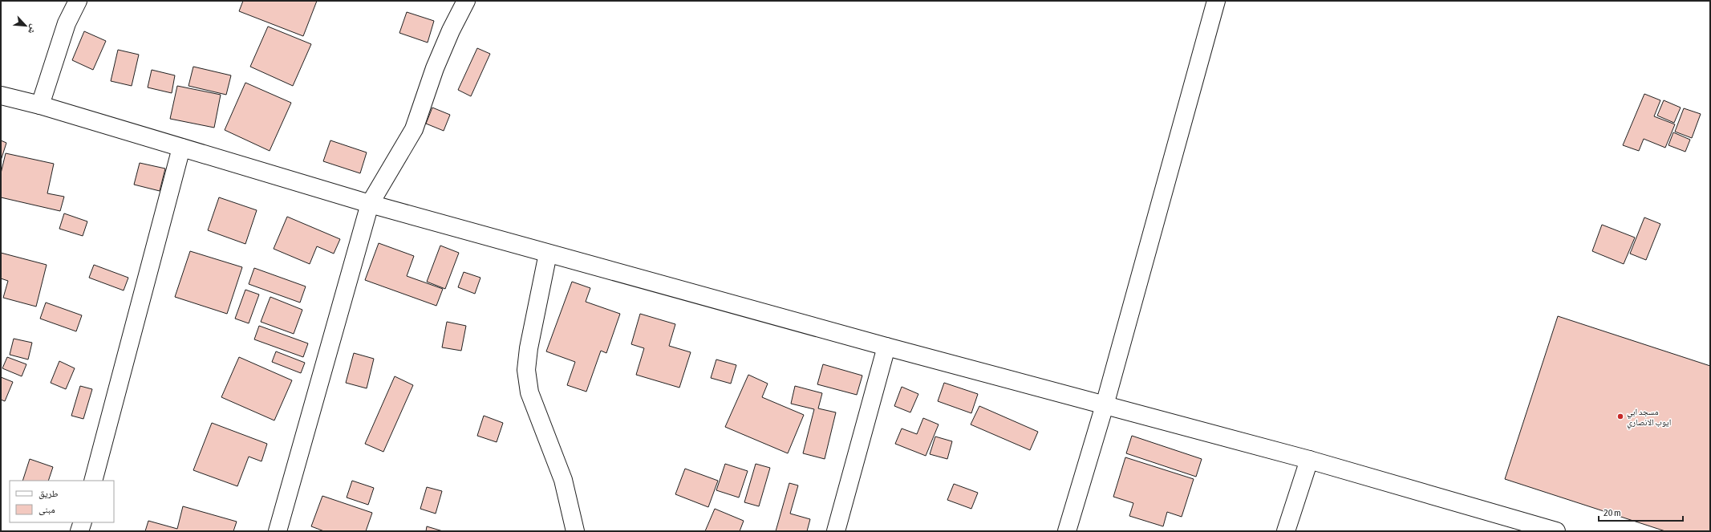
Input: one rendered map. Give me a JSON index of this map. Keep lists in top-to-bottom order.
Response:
{
  "places": ["مسجد ابي ايوب الانصاري"],
  "legend": ["طريق", "مبنى"],
  "scale_bar": "20 m",
  "north": "bottom right"
}
